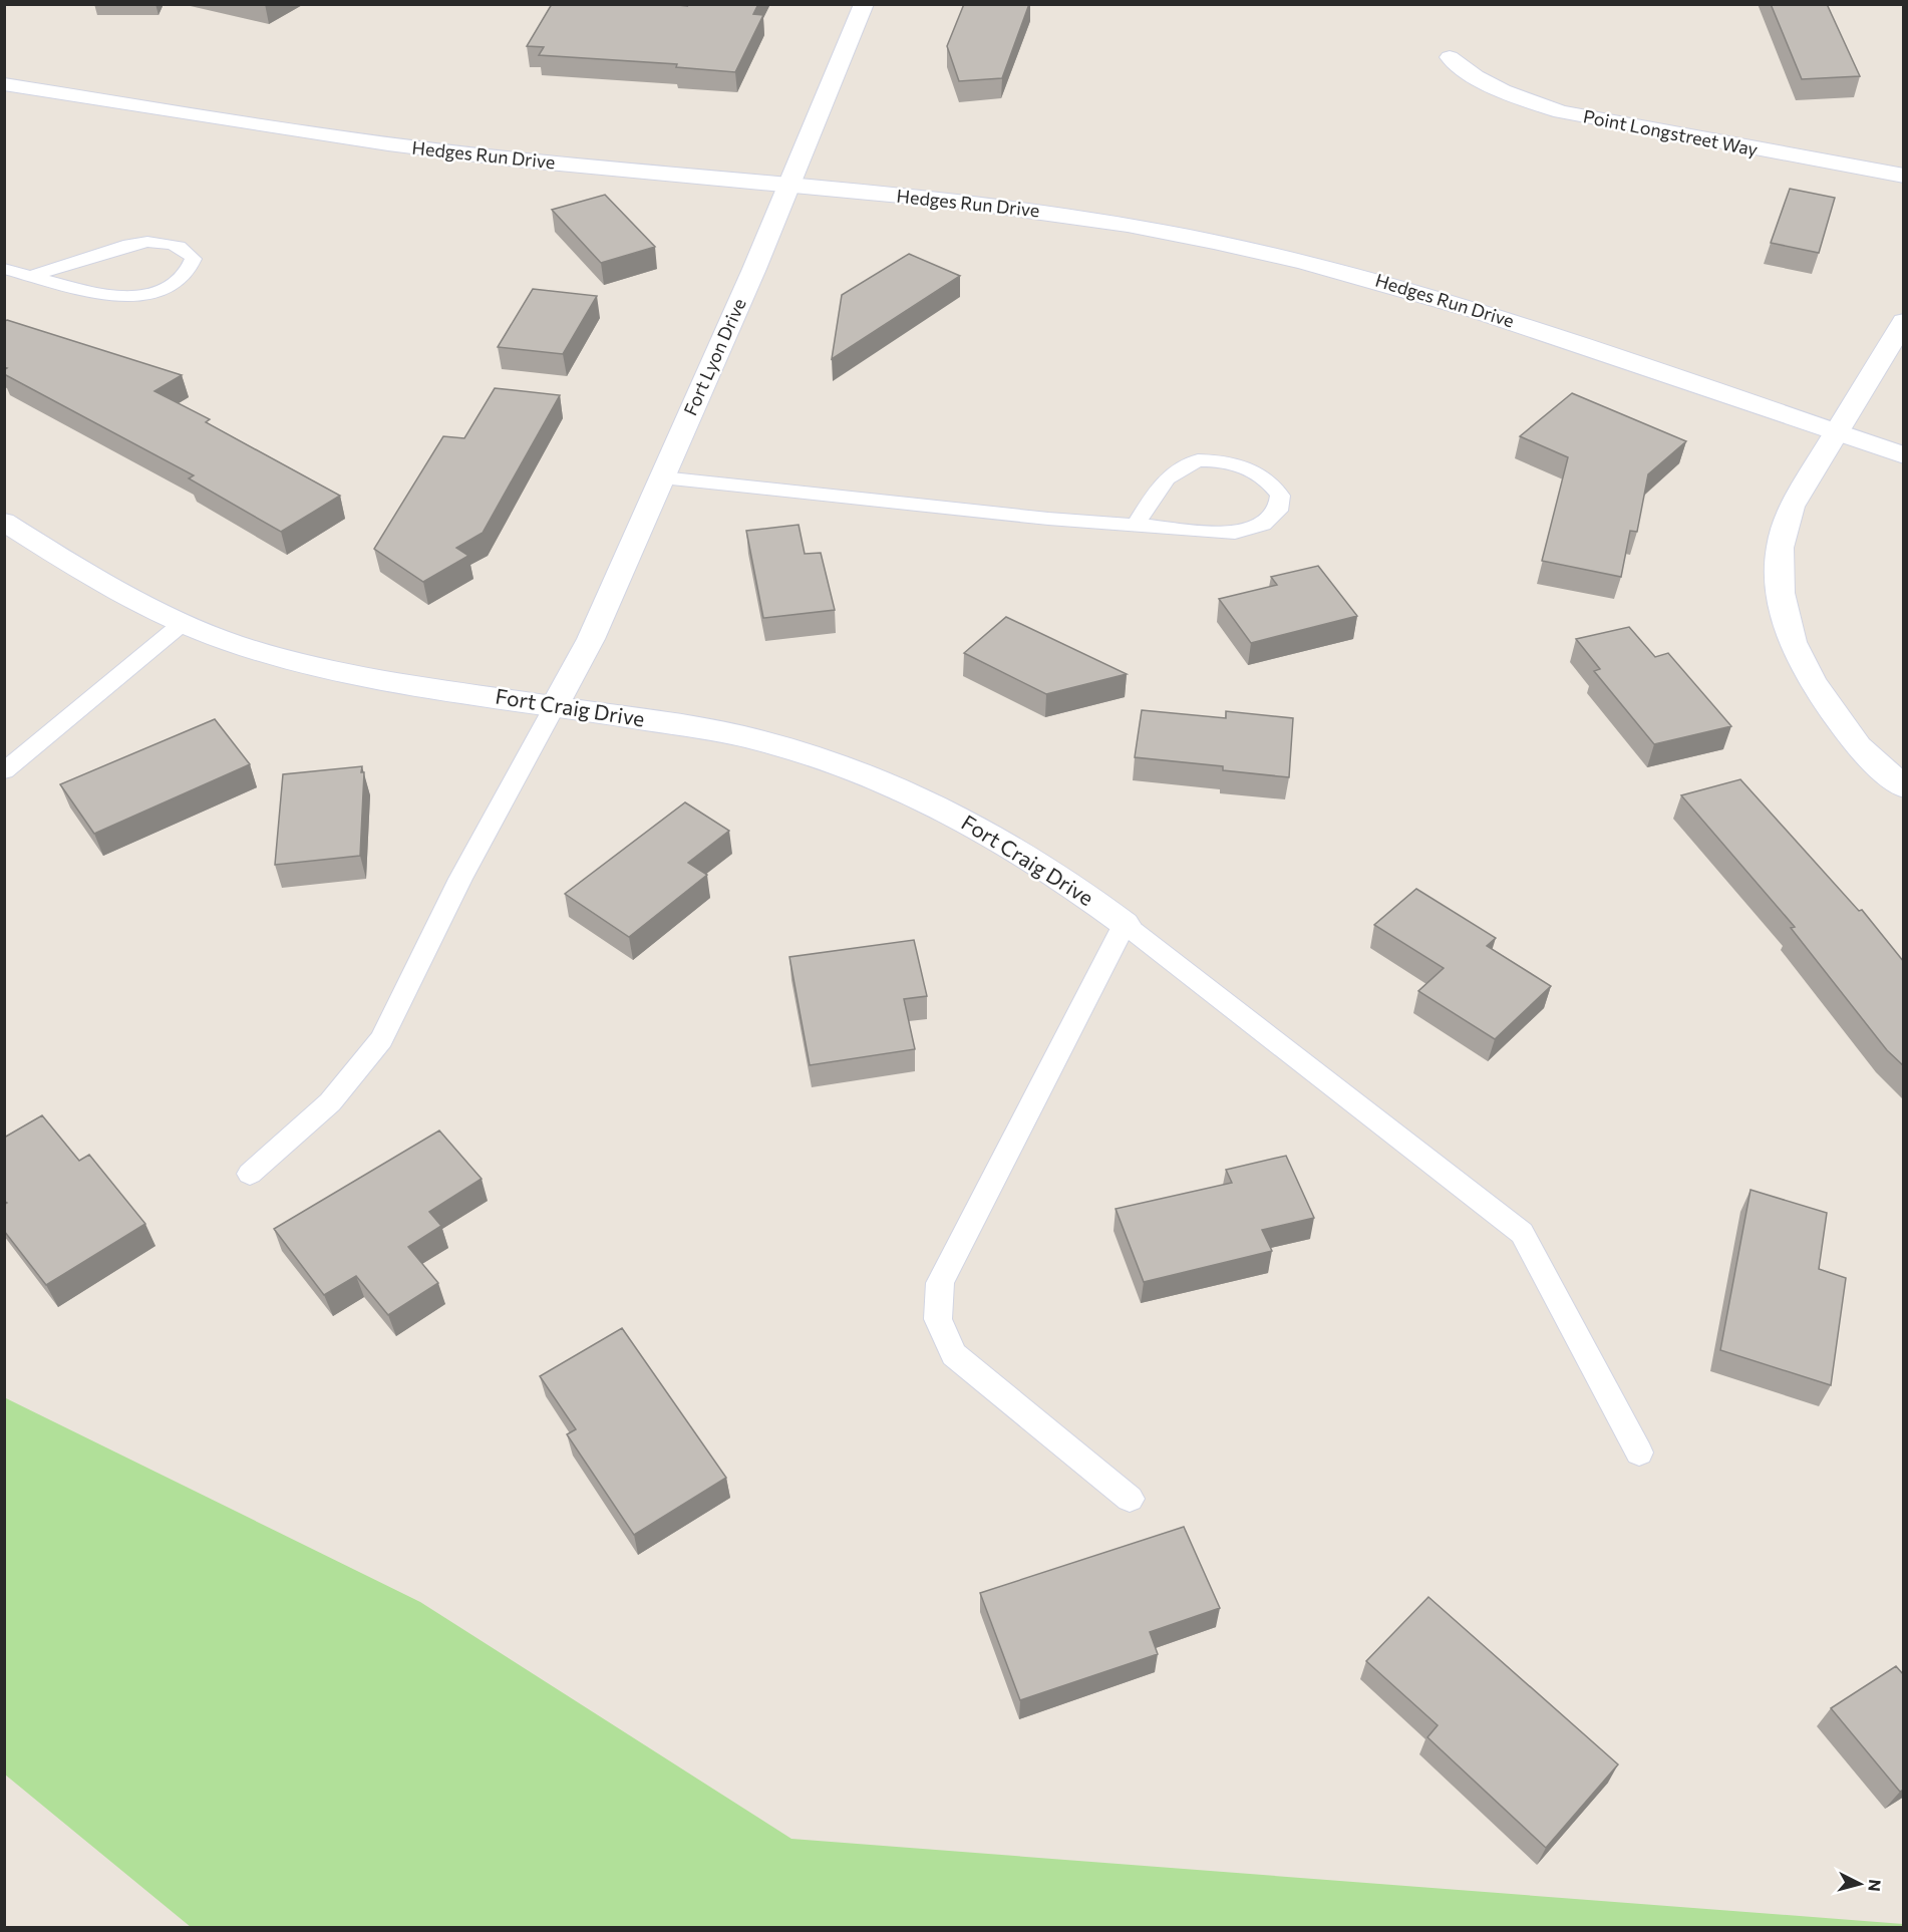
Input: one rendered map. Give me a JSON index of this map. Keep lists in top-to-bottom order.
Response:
{
  "streets": {
    "street": [
      "Point Longstreet Way",
      "Hedges Run Drive",
      "Fort Lyon Drive",
      "Fort Craig Drive"
    ]
  },
  "crossings": [
    ["Hedges Run Drive", "Fort Lyon Drive"],
    ["Fort Lyon Drive", "Fort Craig Drive"]
  ],
  "north": "right"
}
